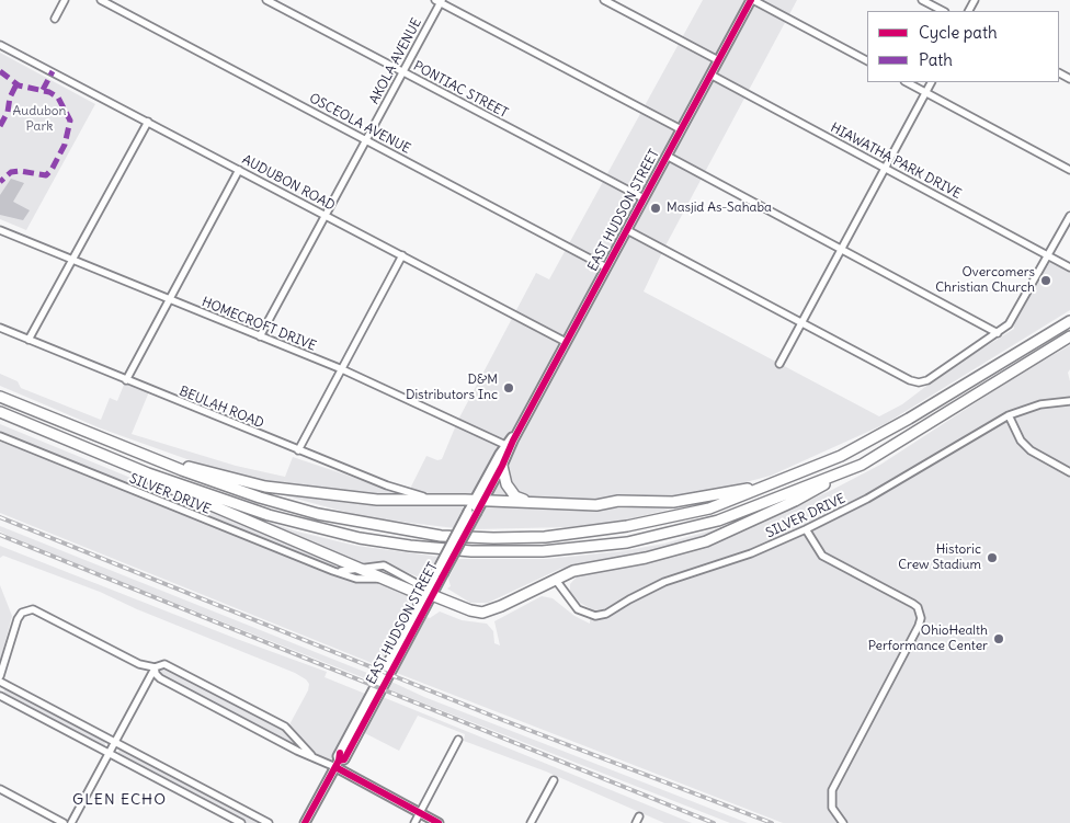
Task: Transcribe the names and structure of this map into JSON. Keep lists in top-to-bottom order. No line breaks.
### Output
{"streets":{"main road":["EAST HUDSON STREET"],"street":["AKOLA AVENUE","PONTIAC STREET","OSCEOLA AVENUE","HIAWATHA PARK DRIVE","AUDUBON ROAD","HOMECROFT DRIVE","BEULAH ROAD","SILVER DRIVE"]},"crossings":[["AKOLA AVENUE","PONTIAC STREET"],["AKOLA AVENUE","OSCEOLA AVENUE"],["AKOLA AVENUE","AUDUBON ROAD"],["AKOLA AVENUE","HOMECROFT DRIVE"],["PONTIAC STREET","EAST HUDSON STREET"],["OSCEOLA AVENUE","EAST HUDSON STREET"],["HIAWATHA PARK DRIVE","EAST HUDSON STREET"],["AUDUBON ROAD","EAST HUDSON STREET"],["EAST HUDSON STREET","HOMECROFT DRIVE"],["EAST HUDSON STREET","SILVER DRIVE"]],"districts":["GLEN ECHO"],"parks":["Audubon Park"],"places":["Masjid As-Sahaba","Overcomers Christian Church","D&M Distributors Inc","Historic Crew Stadium","OhioHealth Performance Center"],"legend":["Cycle path","Path"]}
